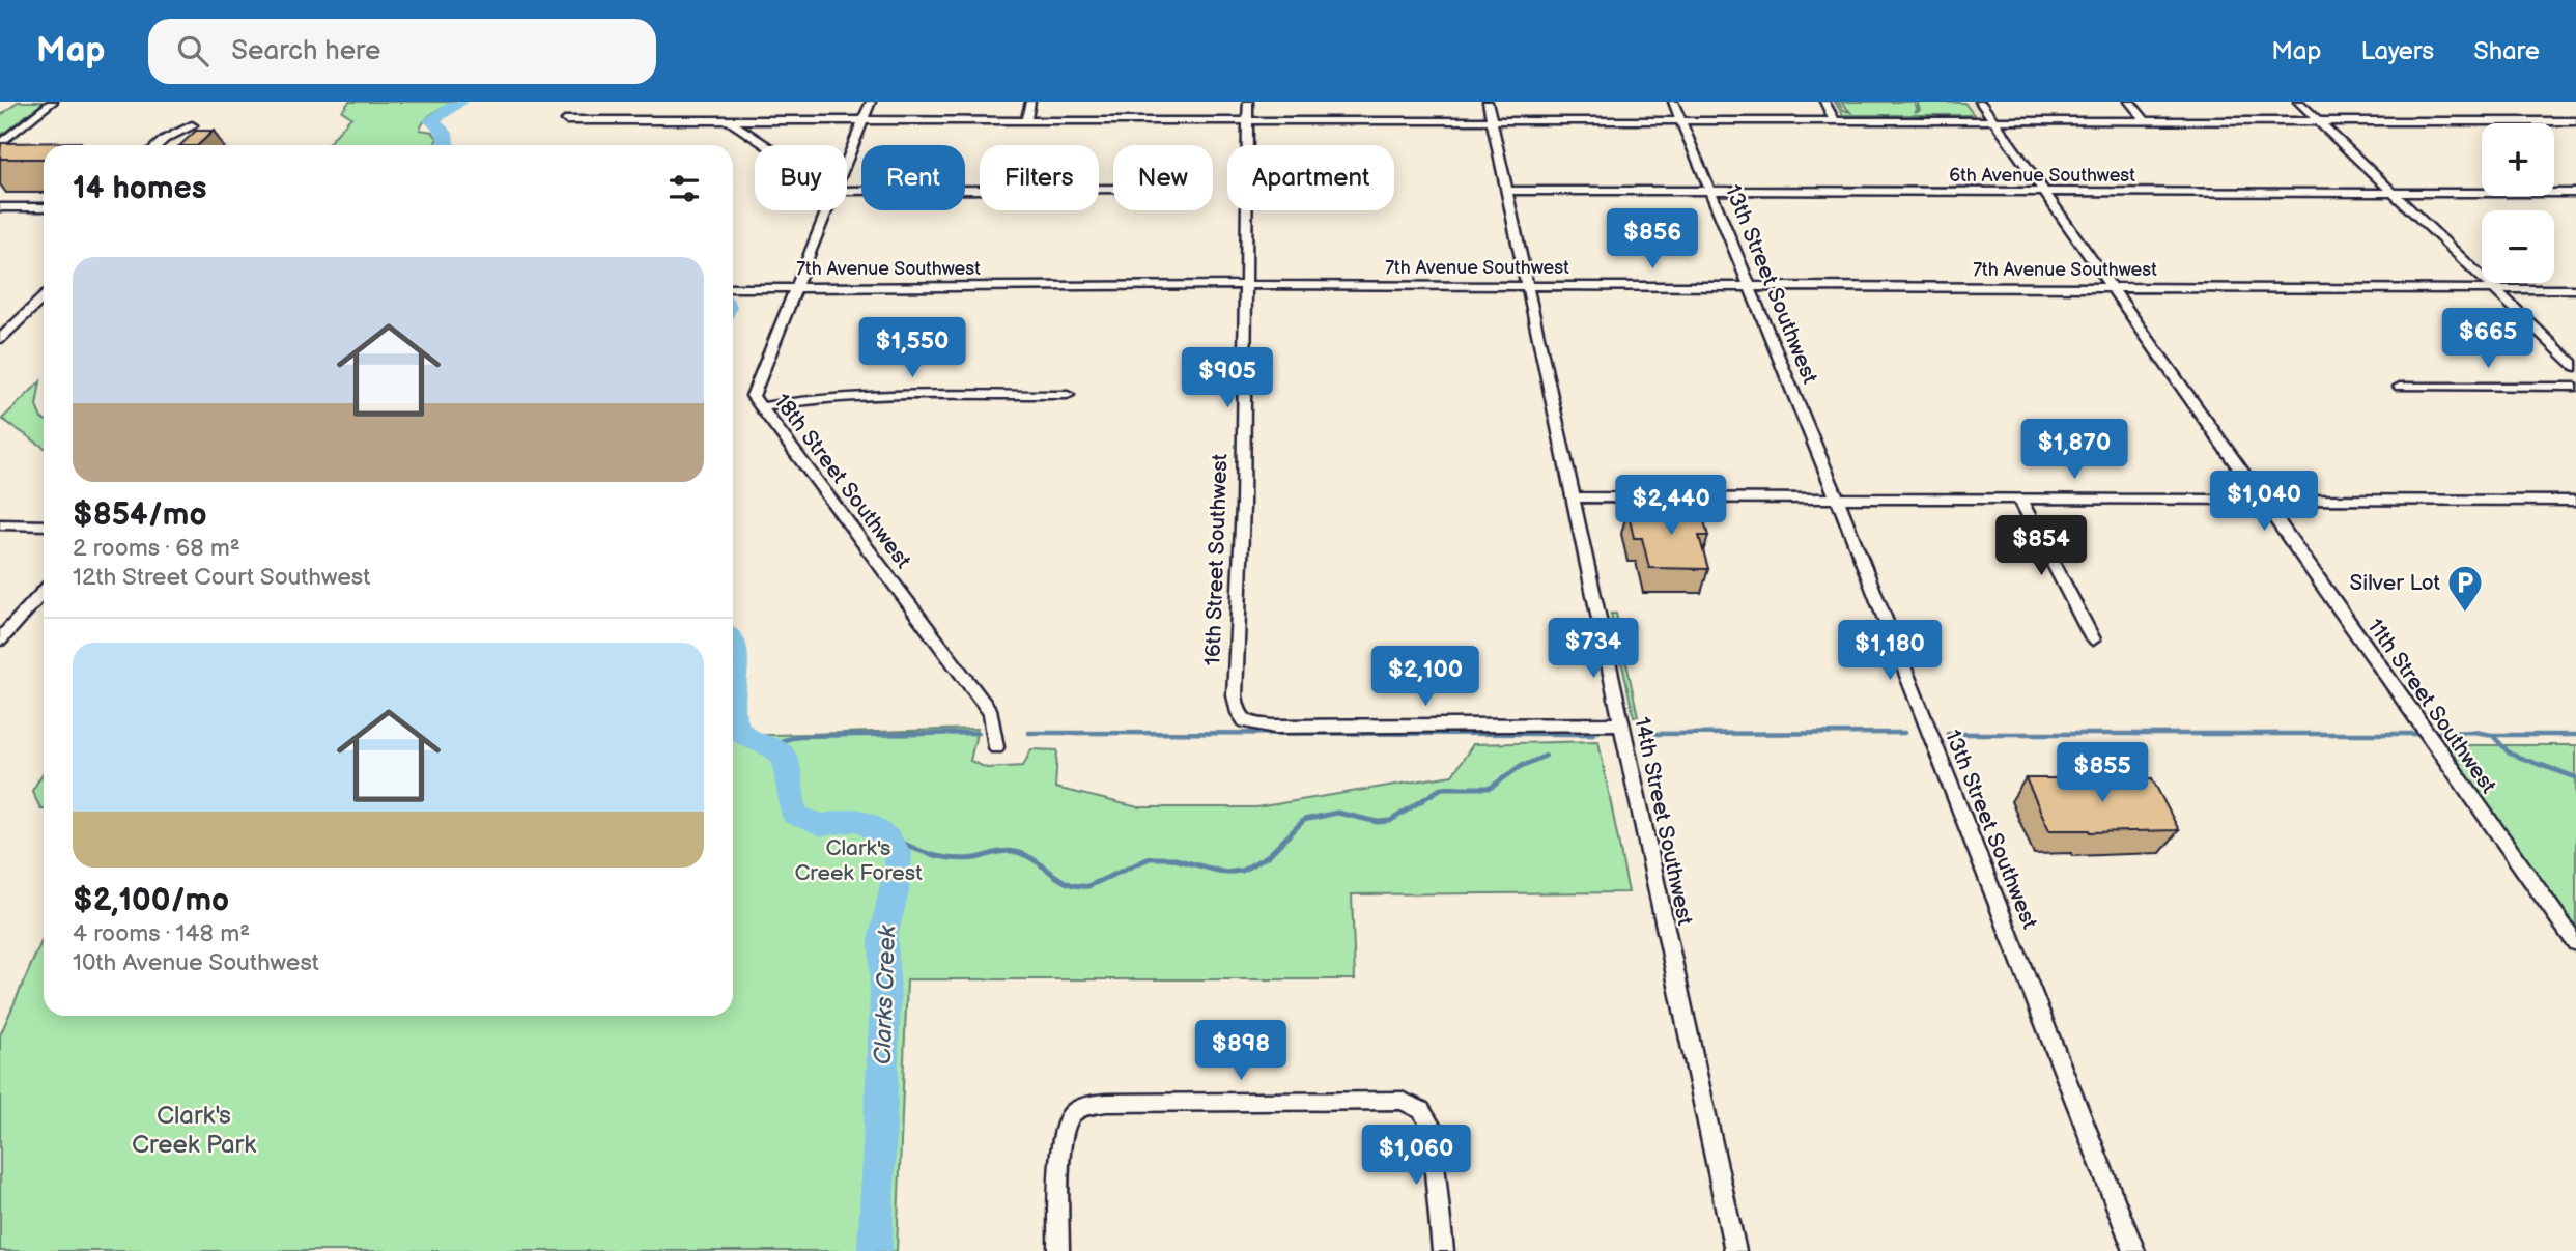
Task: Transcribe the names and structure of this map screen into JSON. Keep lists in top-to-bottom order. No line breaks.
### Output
{"streets":{"street":["6th Avenue Southwest","7th Avenue Southwest","13th Street Southwest","18th Street Southwest","16th Street Southwest","11th Street Southwest","14th Street Southwest"]},"crossings":[["6th Avenue Southwest","13th Street Southwest"],["6th Avenue Southwest","11th Street Southwest"],["6th Avenue Southwest","14th Street Southwest"],["7th Avenue Southwest","13th Street Southwest"],["7th Avenue Southwest","18th Street Southwest"],["7th Avenue Southwest","16th Street Southwest"],["7th Avenue Southwest","11th Street Southwest"],["7th Avenue Southwest","14th Street Southwest"],["16th Street Southwest","14th Street Southwest"]],"water":["Clarks Creek"],"parks":["Clark's Creek Forest","Clark's Creek Park"],"places":{"parking":["Silver Lot"]},"page":{"header":"Map","search":"Search here","nav":["Map","Layers","Share"],"map_buttons":["+","−"],"chip":["Buy","Rent","Filters","New","Apartment"],"heading":"14 homes","price":["$856","$665","$1,550","$905","$1,870","$1,040","$2,440","$854","$734","$1,180","$2,100","$855","$898","$1,060"],"list":[{"name":"$854/mo","note":"2 rooms · 68 m² · 12th Street Court Southwest"},{"name":"$2,100/mo","note":"4 rooms · 148 m² · 10th Avenue Southwest"}]}}
